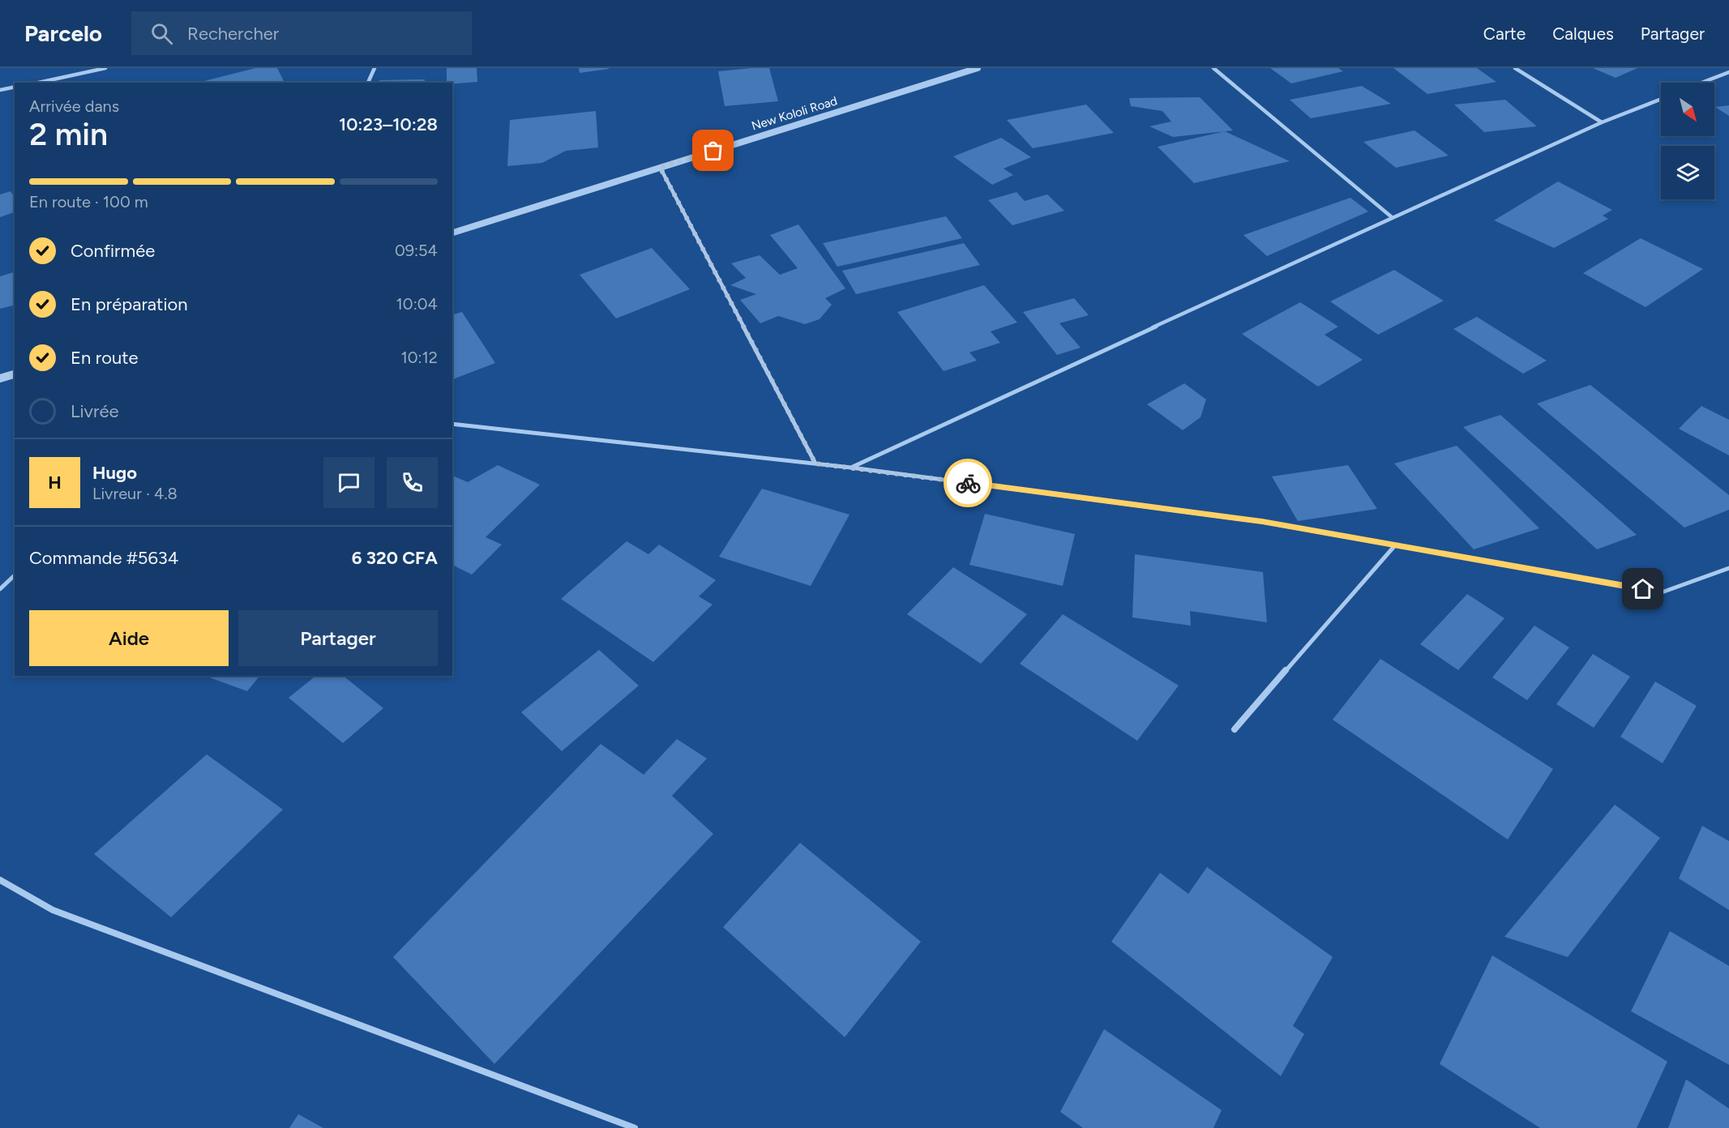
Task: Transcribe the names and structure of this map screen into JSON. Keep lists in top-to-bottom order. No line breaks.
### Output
{"streets":{"street":["New Kololi Road"]},"north":"bottom right","page":{"header":"Parcelo","search":"Rechercher","nav":["Carte","Calques","Partager"],"heading":["2 min","Arrivée dans","10:23–10:28"],"panel":["Hugo","Livreur · 4.8","Commande #5634","6 320 CFA"],"bar":"En route · 100 m","list":[["Confirmée","09:54"],["En préparation","10:04"],["En route","10:12"],"Livrée"],"round":"H","buttons":["Aide","Partager"]}}
